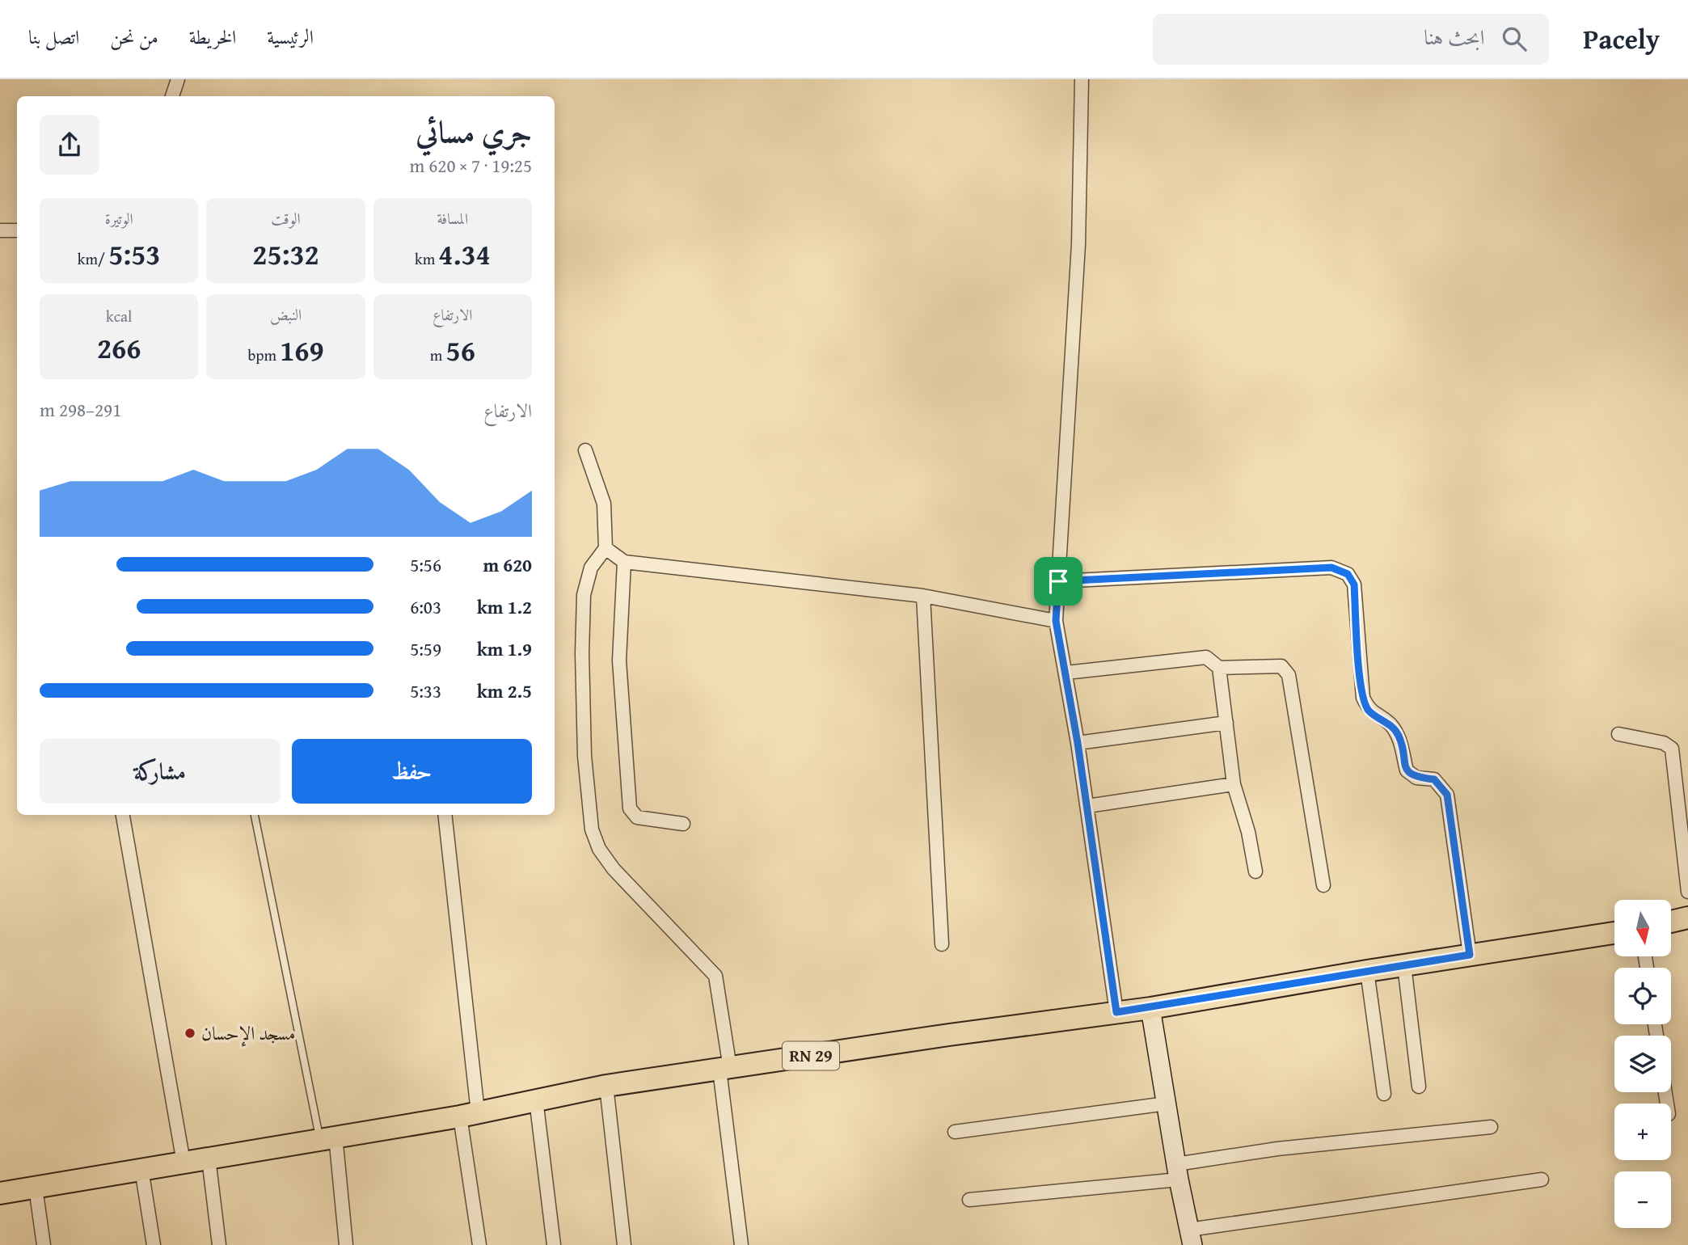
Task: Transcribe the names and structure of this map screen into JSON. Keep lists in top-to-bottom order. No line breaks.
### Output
{"streets":{"main road":["RN 29"]},"places":["مسجد الإحسان"],"north":"bottom","page":{"header":"Pacely","search":"ابحث هنا","nav":["الرئيسية","الخريطة","من نحن","اتصل بنا"],"heading":["جري مسائي","19:25 · 7 × 620 m"],"stats":[["المسافة","4.34 km"],["الوقت","25:32"],["الوتيرة","5:53 /km"],["الارتفاع","56 m"],["النبض","169 bpm"],["kcal","266"]],"chart":["الارتفاع","291–298 m"],"list":[{"name":"620 m","note":"5:56"},{"name":"1.2 km","note":"6:03"},{"name":"1.9 km","note":"5:59"},{"name":"2.5 km","note":"5:33"}],"buttons":["حفظ","مشاركة"],"map_buttons":["+","−"]}}
